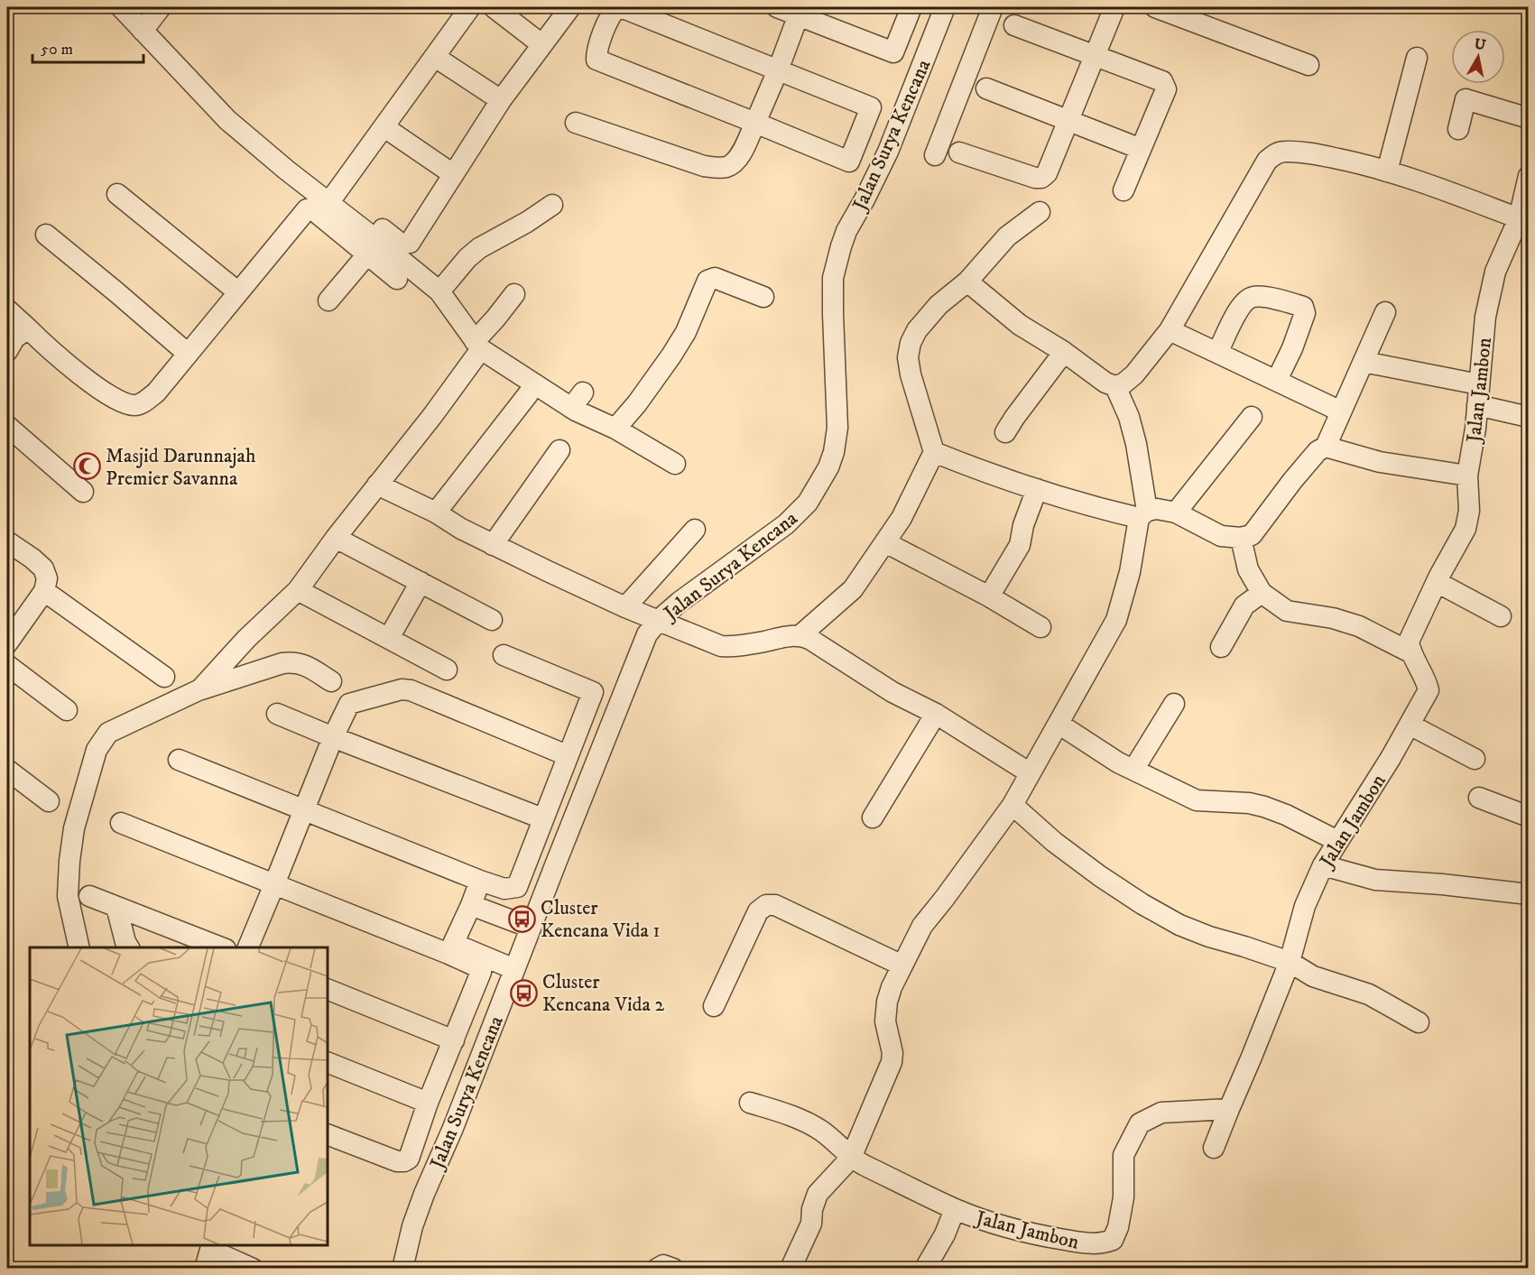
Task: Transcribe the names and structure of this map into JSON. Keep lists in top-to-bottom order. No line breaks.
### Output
{"streets":{"street":["Jalan Surya Kencana","Jalan Jambon"]},"places":{"mosque":["Masjid Darunnajah Premier Savanna"],"bus stop":["Cluster Kencana Vida 1","Cluster Kencana Vida 2"]},"scale_bar":"50 m","north":"top"}
